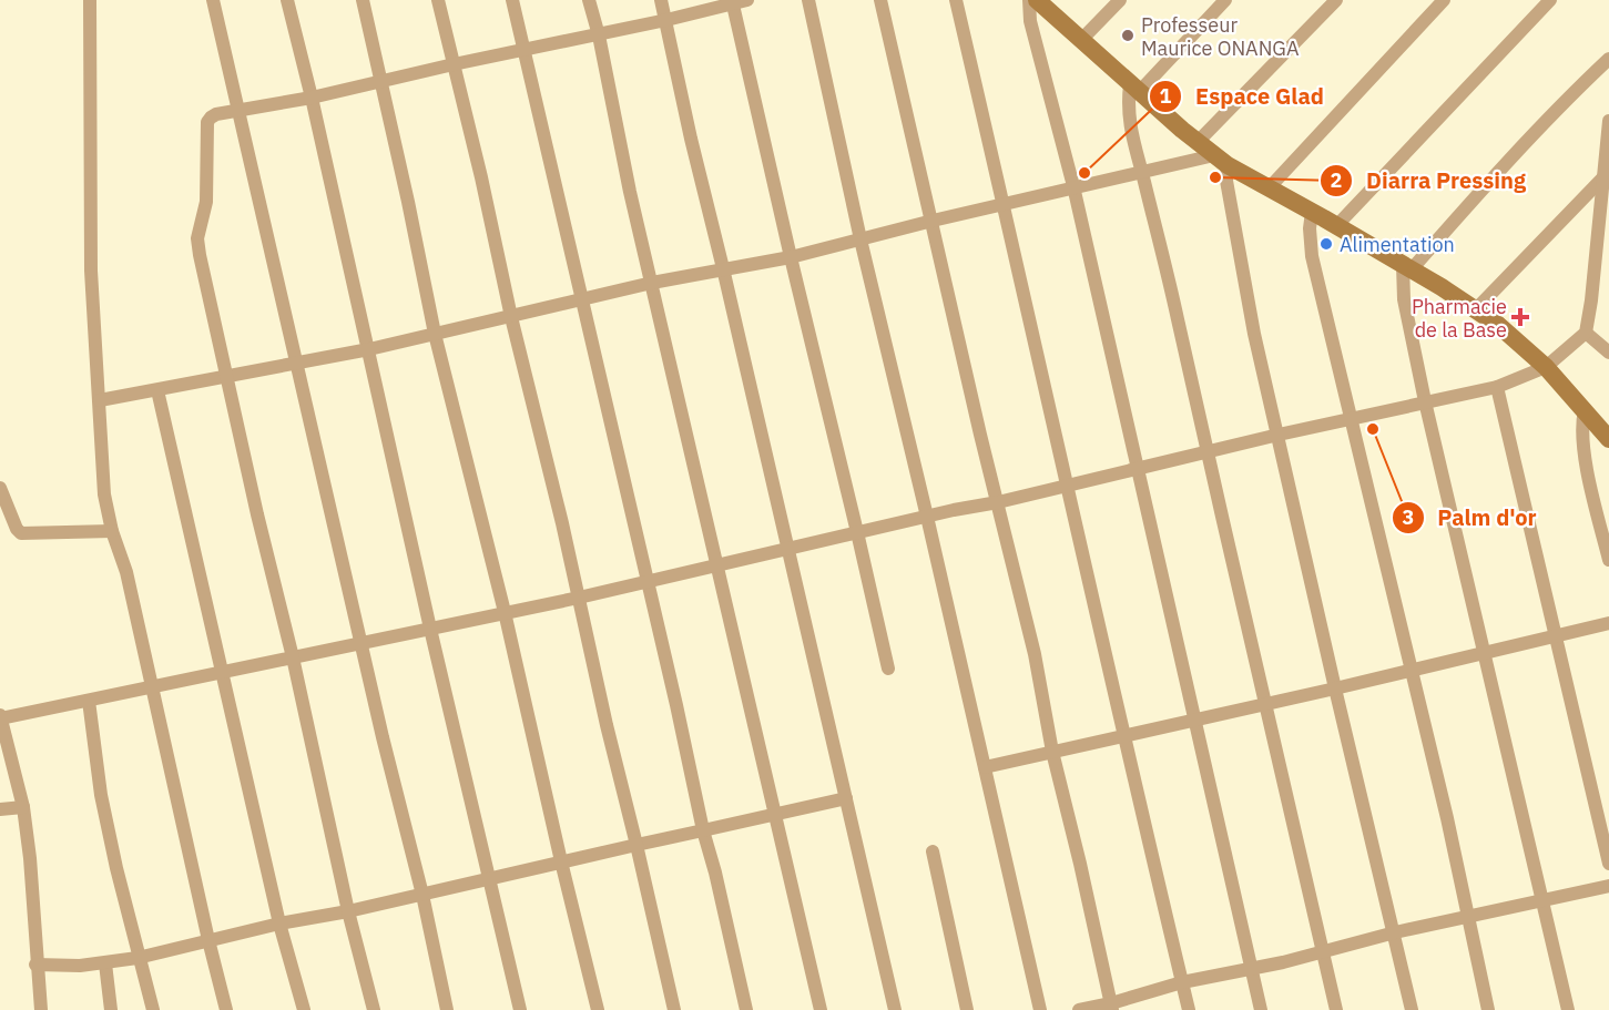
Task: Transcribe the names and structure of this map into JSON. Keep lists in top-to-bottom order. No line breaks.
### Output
{"places":{"other":["Professeur Maurice ONANGA","Espace Glad","Diarra Pressing","Alimentation","Palm d'or"],"health":["Pharmacie de la Base"]}}
